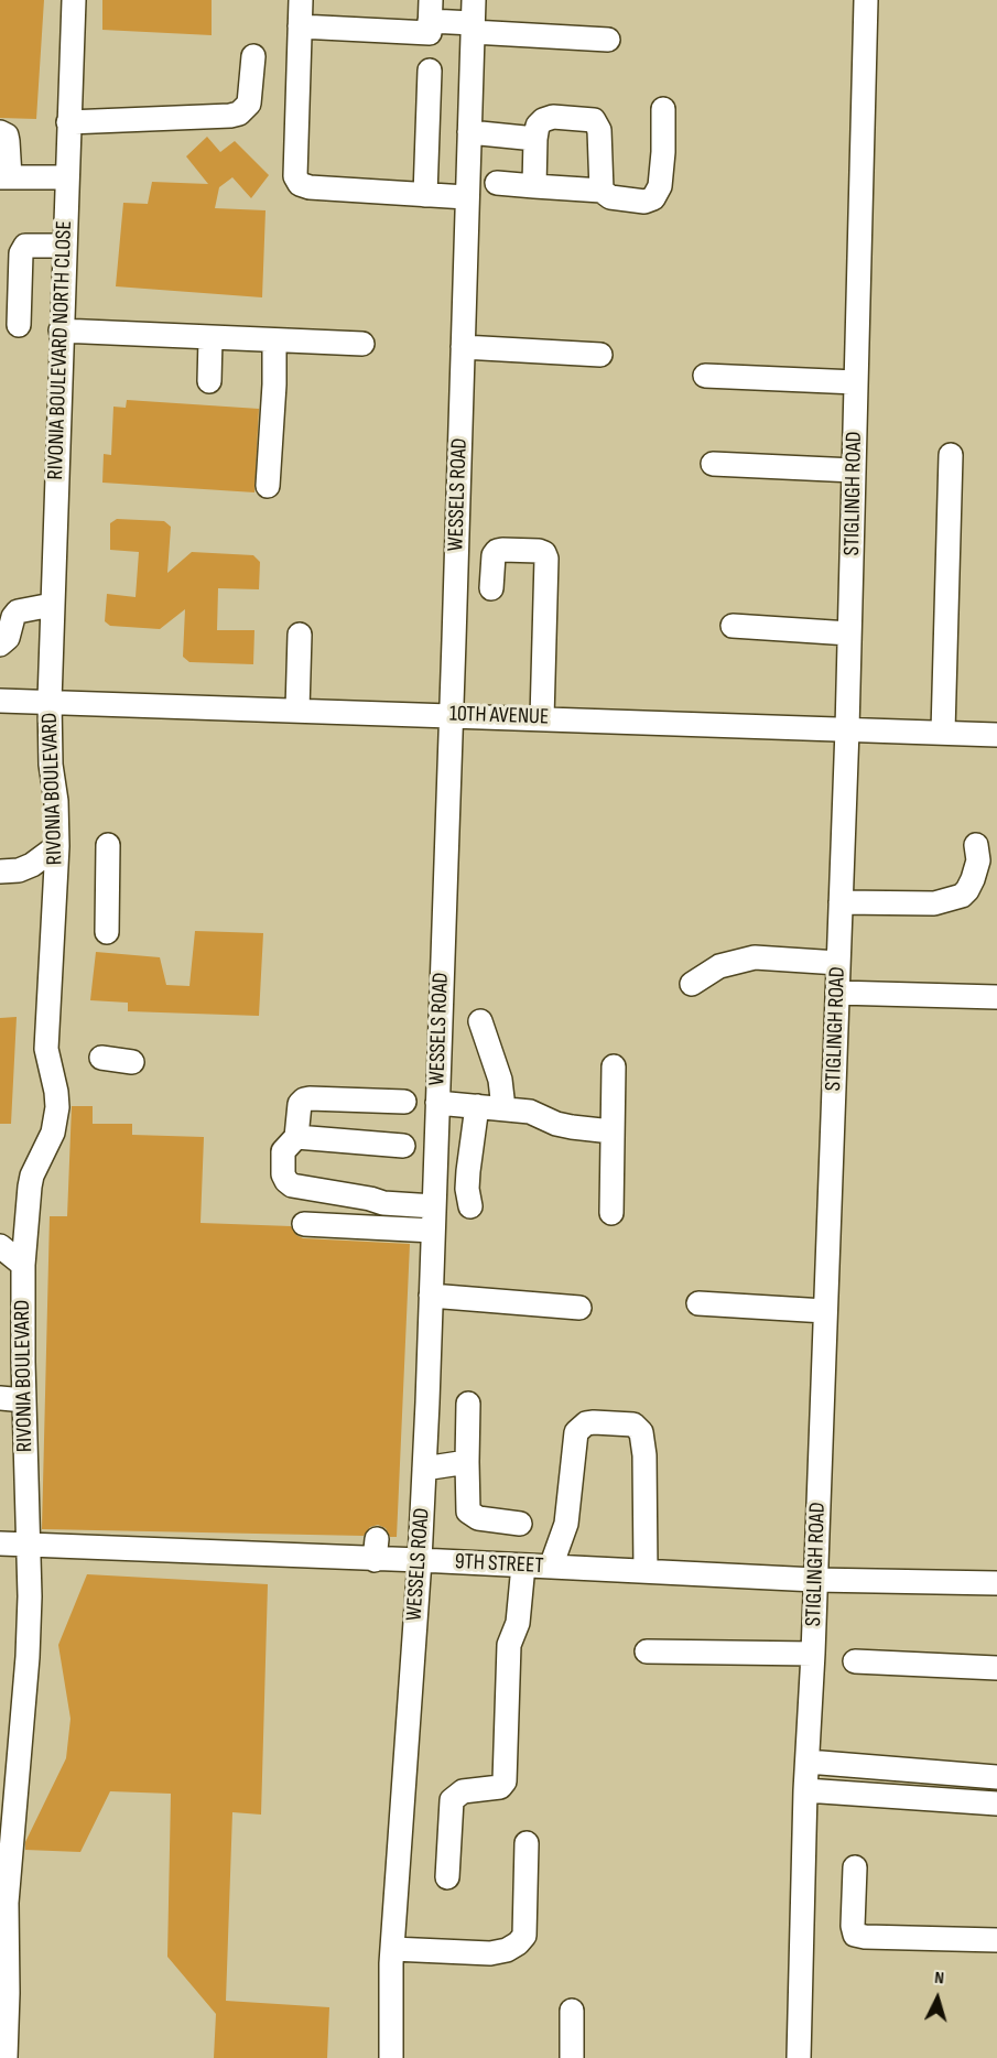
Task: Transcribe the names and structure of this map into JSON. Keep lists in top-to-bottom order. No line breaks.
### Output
{"streets":{"street":["RIVONIA BOULEVARD NORTH CLOSE","STIGLINGH ROAD","WESSELS ROAD","10TH AVENUE","RIVONIA BOULEVARD","9TH STREET"]},"crossings":[["RIVONIA BOULEVARD NORTH CLOSE","10TH AVENUE"],["RIVONIA BOULEVARD NORTH CLOSE","RIVONIA BOULEVARD"],["STIGLINGH ROAD","10TH AVENUE"],["STIGLINGH ROAD","9TH STREET"],["WESSELS ROAD","10TH AVENUE"],["WESSELS ROAD","9TH STREET"],["10TH AVENUE","RIVONIA BOULEVARD"],["RIVONIA BOULEVARD","9TH STREET"]],"north":"top"}
